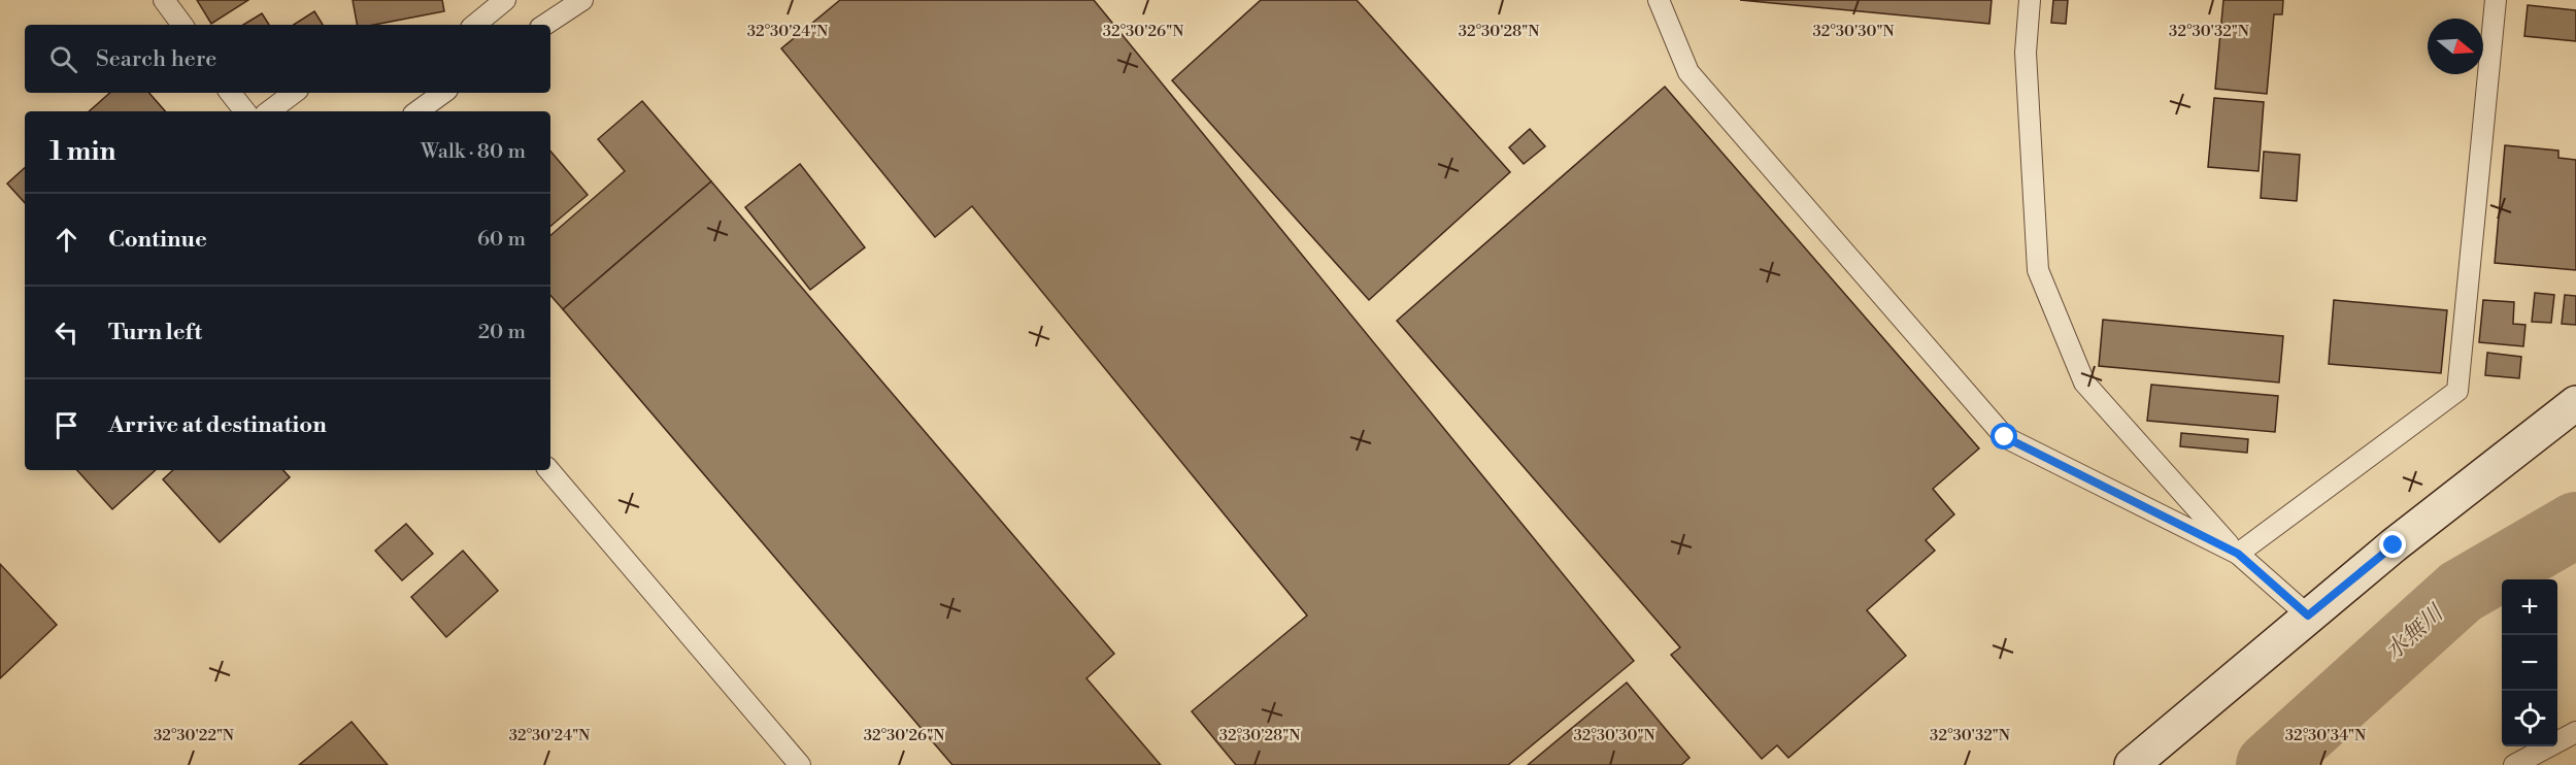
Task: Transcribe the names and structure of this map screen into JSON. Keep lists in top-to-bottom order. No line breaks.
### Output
{"water":["水無川"],"north":"right","page":{"search":"Search here","heading":["1 min","Walk · 80 m"],"list":[["Continue","60 m"],["Turn left","20 m"],"Arrive at destination"],"map_buttons":["+","−"]},"coordinates":["32°30'24\"N","32°30'26\"N","32°30'28\"N","32°30'30\"N","32°30'32\"N","32°30'22\"N","32°30'34\"N"]}
